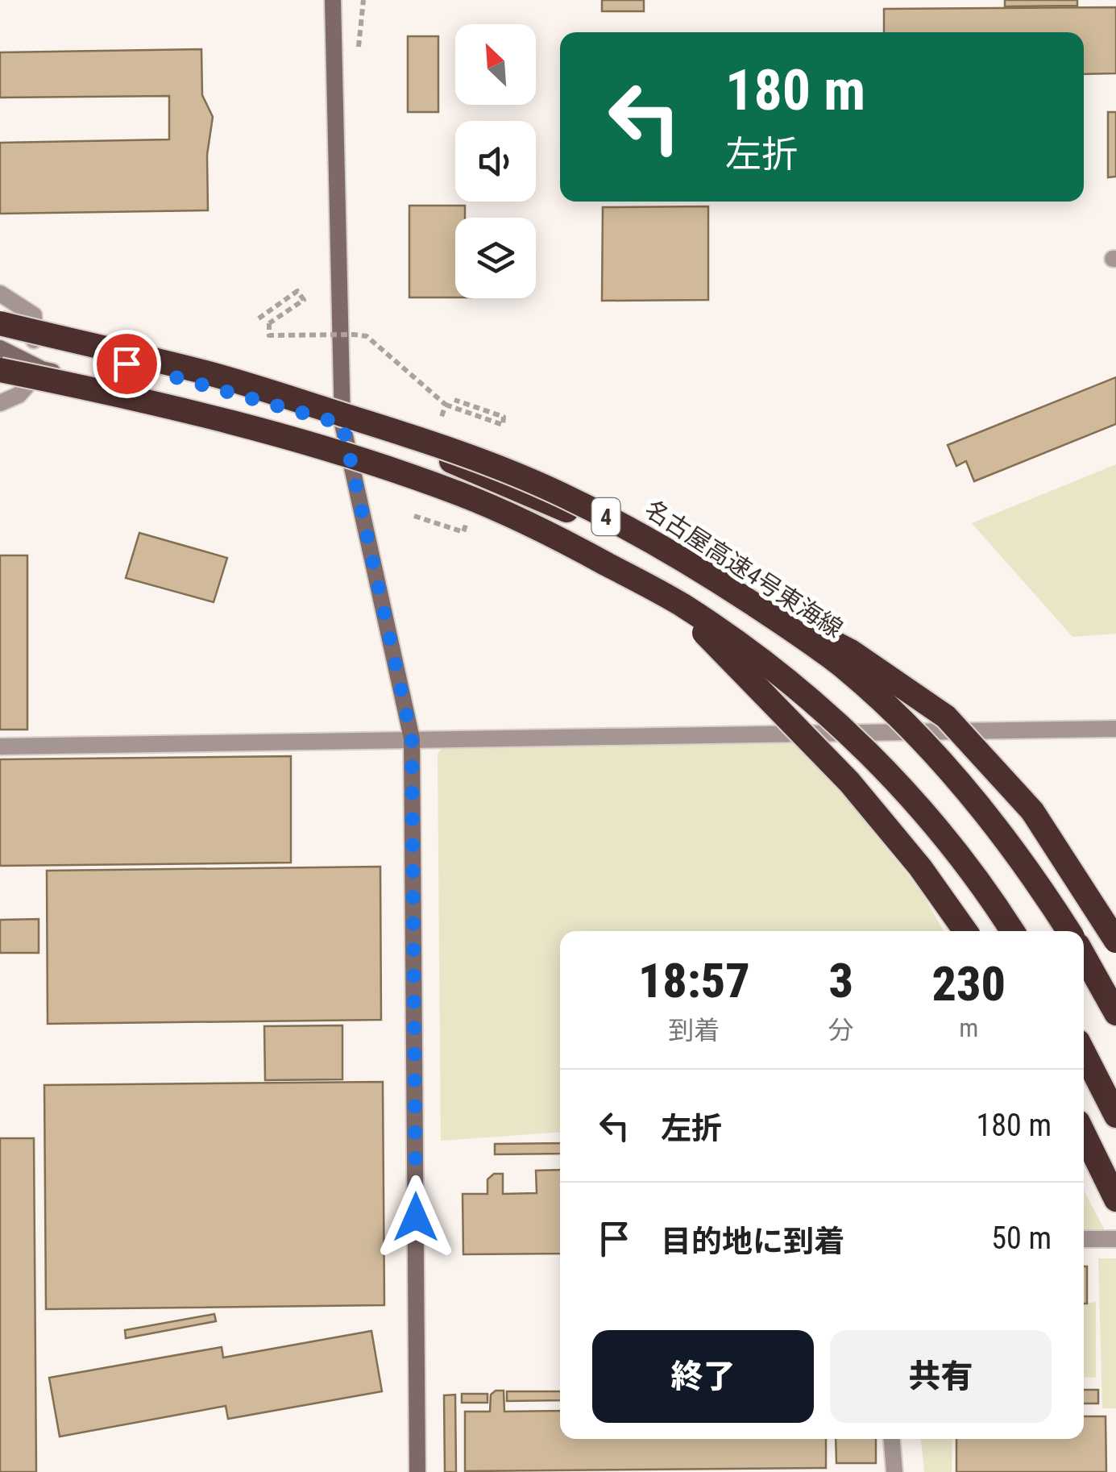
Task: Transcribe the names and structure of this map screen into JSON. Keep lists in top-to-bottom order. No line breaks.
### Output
{"streets":{"highway":["4","名古屋高速4号東海線"]},"north":"top left","page":{"turn":["180 m","左折"],"eta":["18:57","到着","3","分","230","m"],"list":[{"name":"左折","value":"180 m"},{"name":"目的地に到着","value":"50 m"}],"buttons":["終了","共有"]}}
